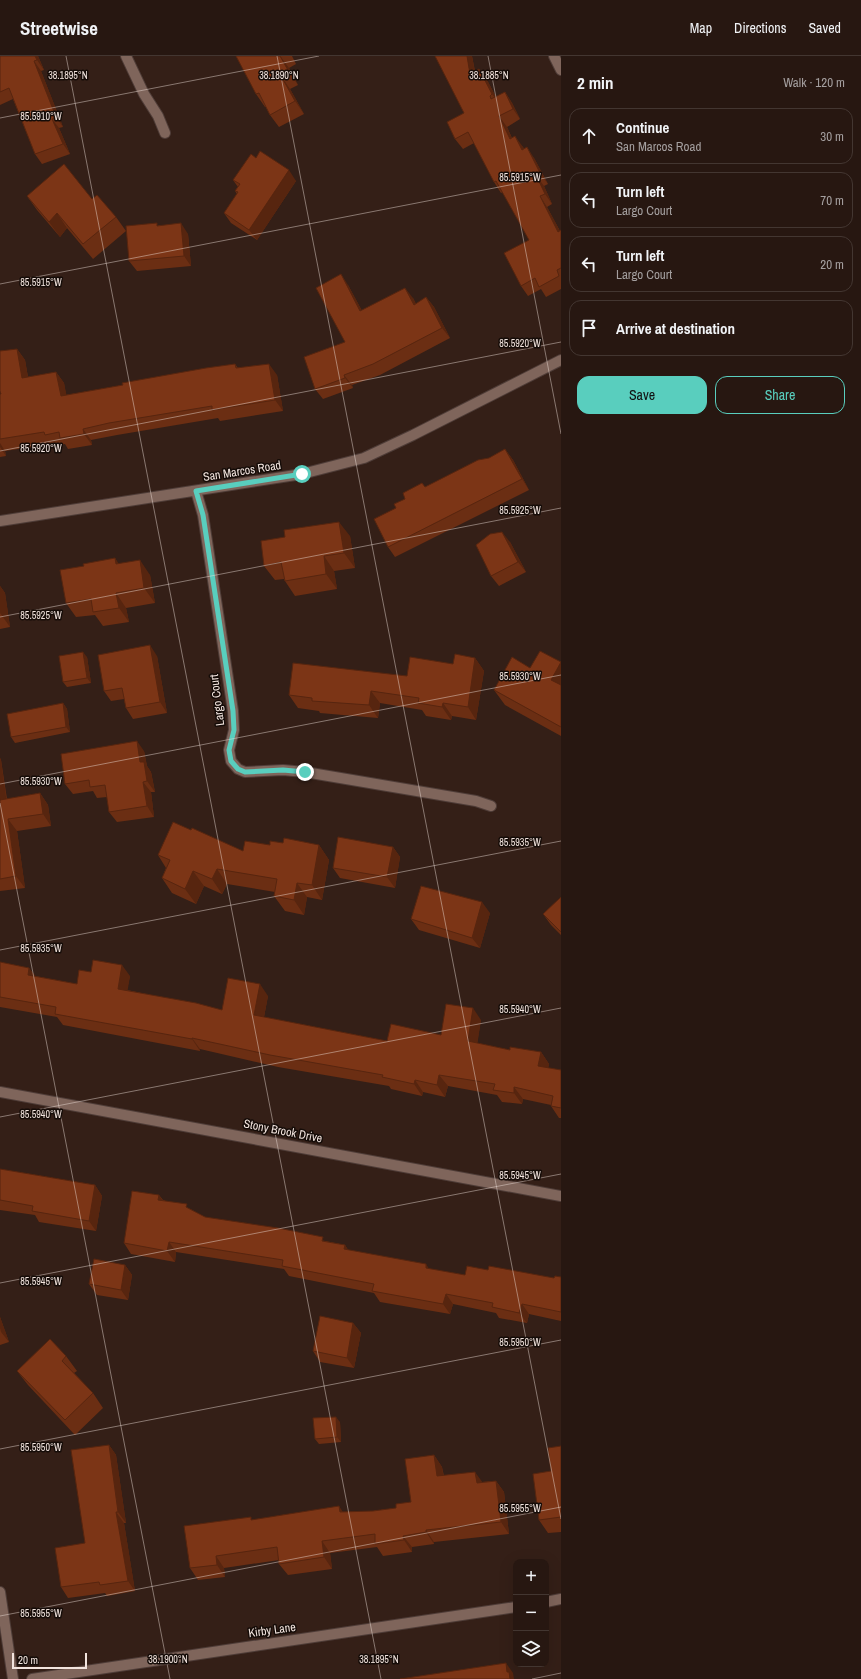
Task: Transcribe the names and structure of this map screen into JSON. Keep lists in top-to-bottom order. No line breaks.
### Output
{"streets":{"street":["San Marcos Road","Largo Court","Stony Brook Drive","Kirby Lane"]},"crossings":[["San Marcos Road","Largo Court"]],"scale_bar":"20 m","page":{"header":"Streetwise","nav":["Map","Directions","Saved"],"heading":["2 min","Walk · 120 m"],"list":[["Continue","San Marcos Road","30 m"],["Turn left","Largo Court","70 m"],["Turn left","Largo Court","20 m"],"Arrive at destination"],"buttons":["Save","Share"],"map_buttons":["+","−"],"scale":"20 m"},"coordinates":["38.1895°N","38.1890°N","38.1885°N","85.5910°W","85.5915°W","85.5920°W","85.5925°W","85.5930°W","85.5935°W","85.5940°W","85.5945°W","85.5950°W","85.5955°W","38.1900°N"]}
